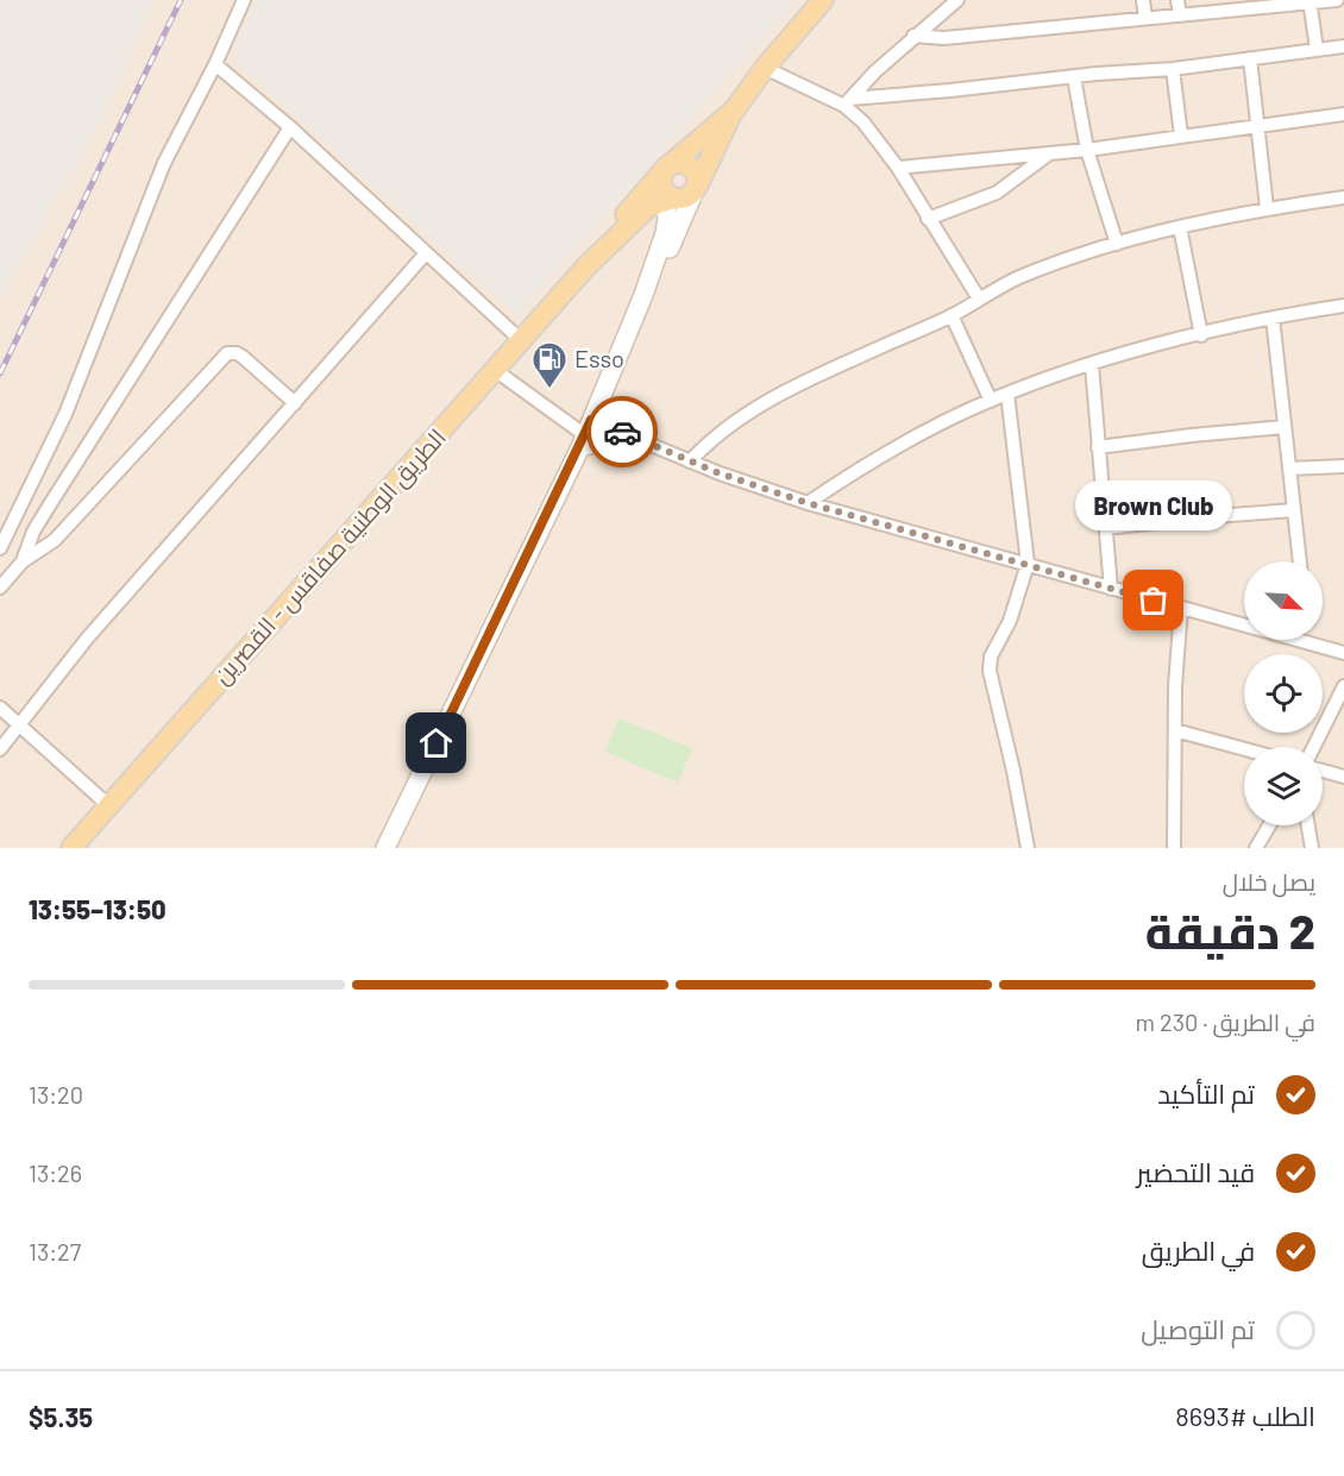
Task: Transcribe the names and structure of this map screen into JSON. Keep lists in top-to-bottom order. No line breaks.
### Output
{"streets":{"main road":["الطريق الوطنية صفاقس - القصرين"]},"places":{"fuel station":["Esso"],"other":["Brown Club"]},"north":"bottom right","page":{"bubble":"Brown Club","heading":["2 دقيقة","يصل خلال","13:50–13:55"],"panel":["الطلب #8693","$5.35"],"bar":"في الطريق · 230 m","list":[["تم التأكيد","13:20"],["قيد التحضير","13:26"],["في الطريق","13:27"],"تم التوصيل"]}}
